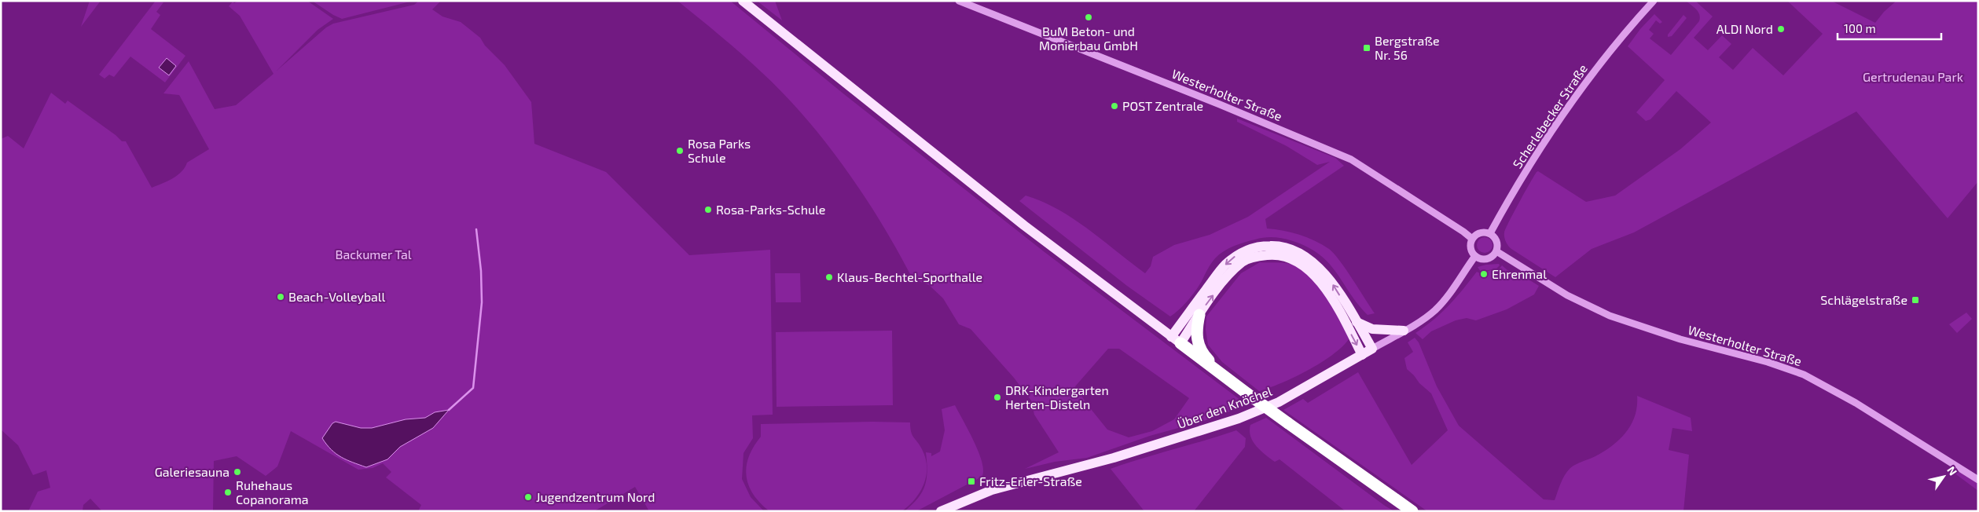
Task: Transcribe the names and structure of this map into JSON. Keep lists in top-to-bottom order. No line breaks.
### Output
{"streets":{"main road":["Über den Knöchel"],"street":["Westerholter Straße","Scherlebecker Straße"]},"crossings":[["Westerholter Straße","Scherlebecker Straße"],["Westerholter Straße","Über den Knöchel"],["Scherlebecker Straße","Über den Knöchel"]],"parks":["Gertrudenau Park","Backumer Tal"],"places":{"other":["BuM Beton- und Monierbau GmbH","ALDI Nord","POST Zentrale","Rosa Parks Schule","Rosa-Parks-Schule","Ehrenmal","Klaus-Bechtel-Sporthalle","Beach-Volleyball","DRK-Kindergarten Herten-Disteln","Galeriesauna","Ruhehaus Copanorama","Jugendzentrum Nord"],"transit":["Bergstraße Nr. 56","Schlägelstraße","Fritz-Erler-Straße"]},"scale_bar":"100 m","north":"top right"}
